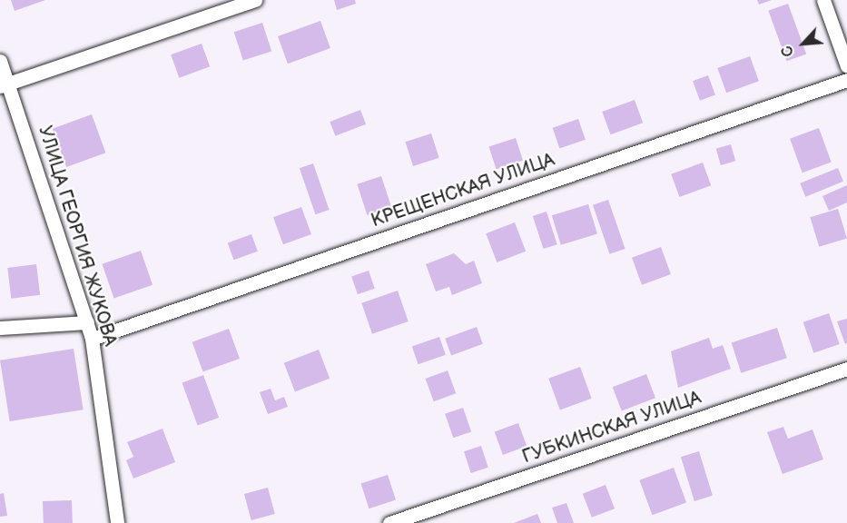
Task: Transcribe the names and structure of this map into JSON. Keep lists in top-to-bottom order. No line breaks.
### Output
{"streets":{"street":["КРЕЩЕНСКАЯ УЛИЦА","УЛИЦА ГЕОРГИЯ ЖУКОВА","ГУБКИНСКАЯ УЛИЦА"]},"crossings":[["КРЕЩЕНСКАЯ УЛИЦА","УЛИЦА ГЕОРГИЯ ЖУКОВА"]],"north":"bottom left"}
